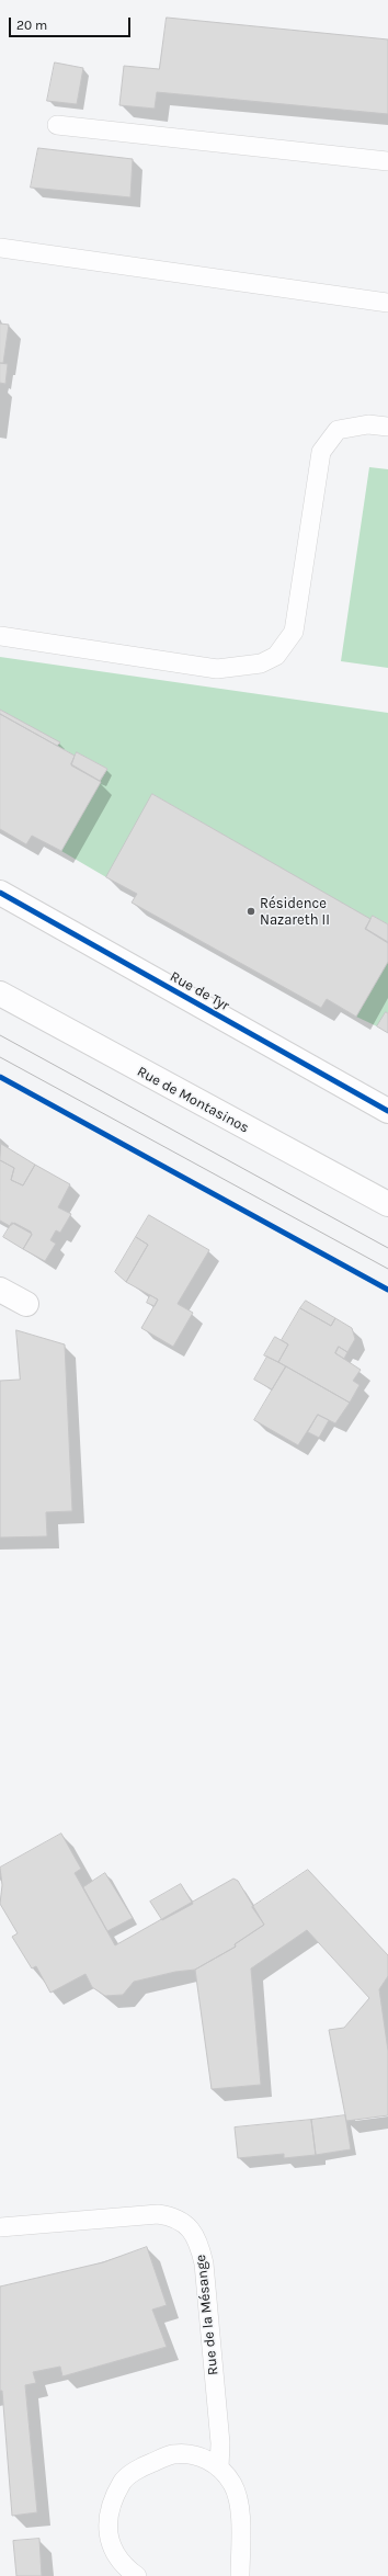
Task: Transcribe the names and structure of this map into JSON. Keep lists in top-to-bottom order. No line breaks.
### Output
{"streets":{"street":["Rue de Tyr","Rue de Montasinos"],"lane":["Rue de la Mésange"]},"places":["Résidence Nazareth II"],"scale_bar":"20 m"}
